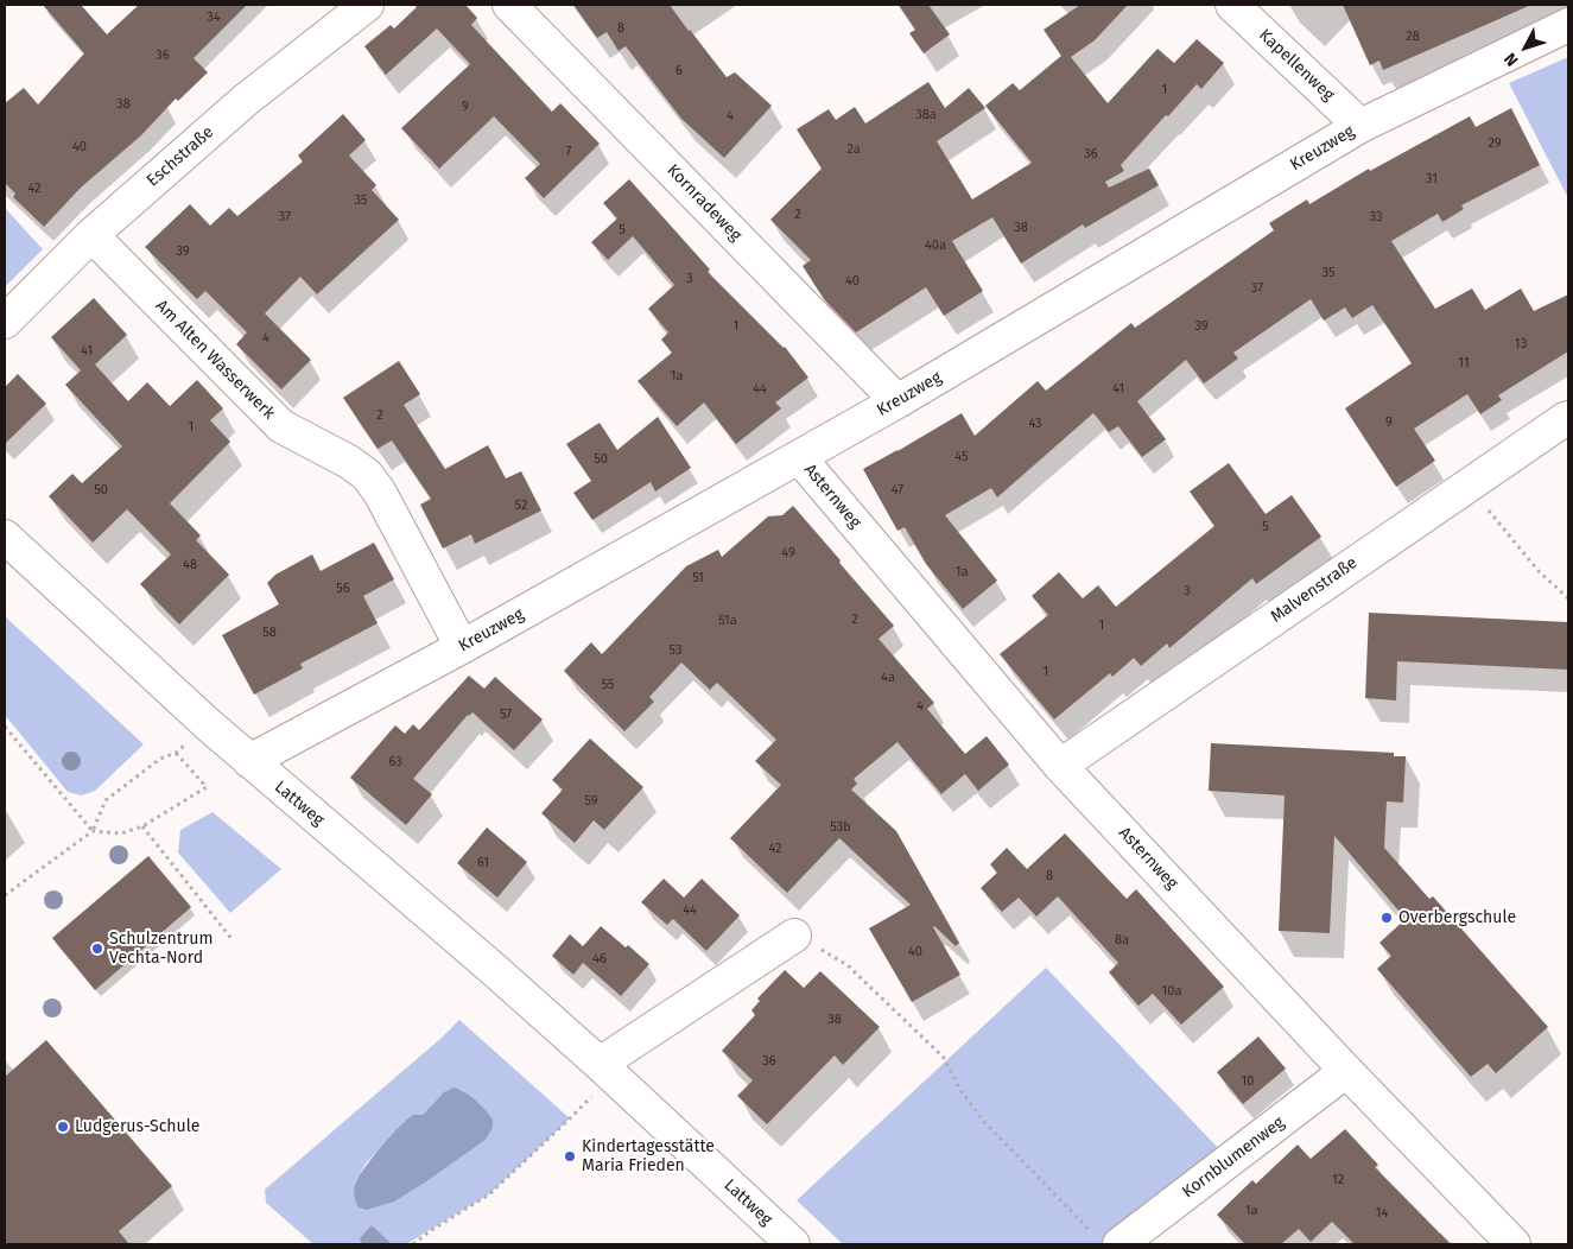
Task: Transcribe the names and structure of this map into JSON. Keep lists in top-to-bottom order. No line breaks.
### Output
{"streets":{"street":["Kapellenweg","Kreuzweg","Eschstraße","Kornradeweg","Am Alten Wasserwerk","Asternweg","Malvenstraße","Lattweg","Kornblumenweg"]},"crossings":[["Kapellenweg","Kreuzweg"],["Kreuzweg","Kornradeweg"],["Kreuzweg","Am Alten Wasserwerk"],["Kreuzweg","Asternweg"],["Kreuzweg","Lattweg"],["Eschstraße","Am Alten Wasserwerk"],["Asternweg","Malvenstraße"],["Asternweg","Kornblumenweg"]],"places":["Overbergschule","Schulzentrum Vechta-Nord","Ludgerus-Schule","Kindertagesstätte Maria Frieden"],"house_numbers":["34","8","28","36","6","1","38","9","38a","4","29","40","2a","7","36","31","42","35","2","37","33","38","5","40a","39","35","3","40","37","1","39","4","13","41","11","1a","44","41","2","9","43","1","45","50","50","47","52","5","49","48","1a","51","56","3","2","51a","1","58","53","1","4a","55","4","57","63","59","53b","42","61","8","44","8a","40","46","10a","38","36","10","12","1a","14"],"north":"bottom left"}
